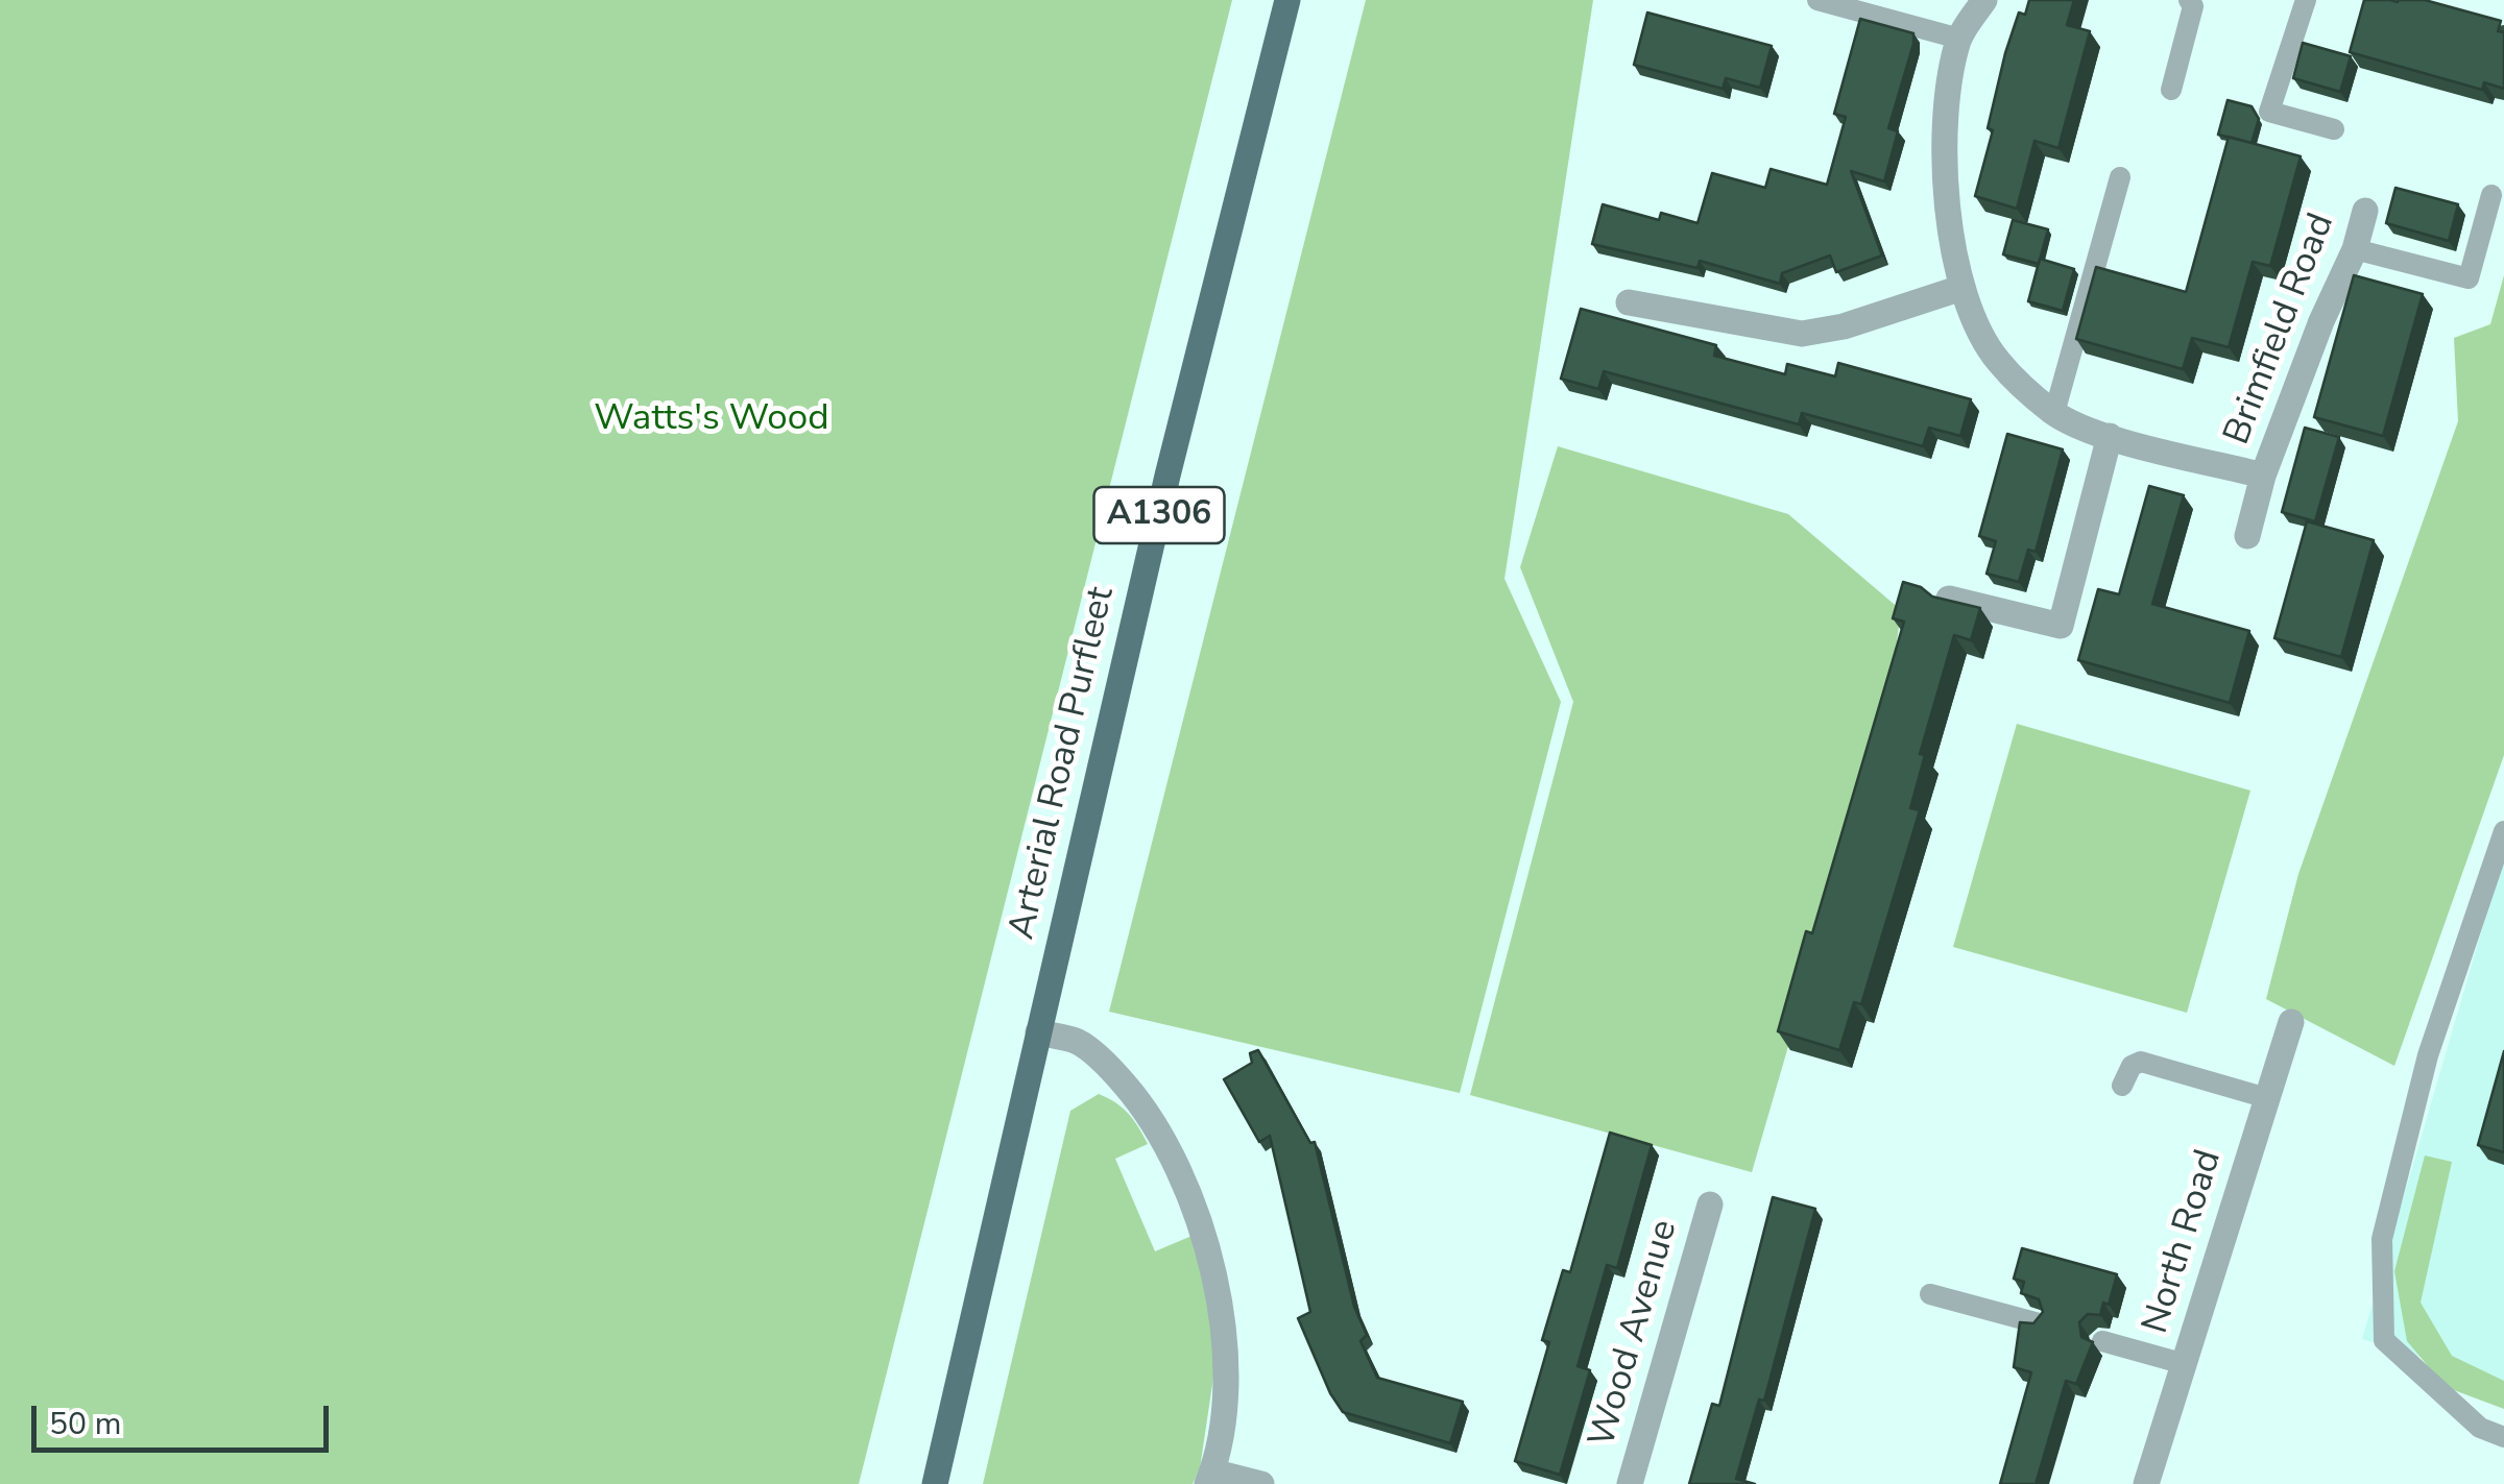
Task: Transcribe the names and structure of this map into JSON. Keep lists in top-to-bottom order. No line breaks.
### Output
{"streets":{"main road":["A1306","Arterial Road Purfleet"],"street":["Brimfield Road","North Road","Wood Avenue"]},"parks":["Watts's Wood"],"scale_bar":"50 m"}
